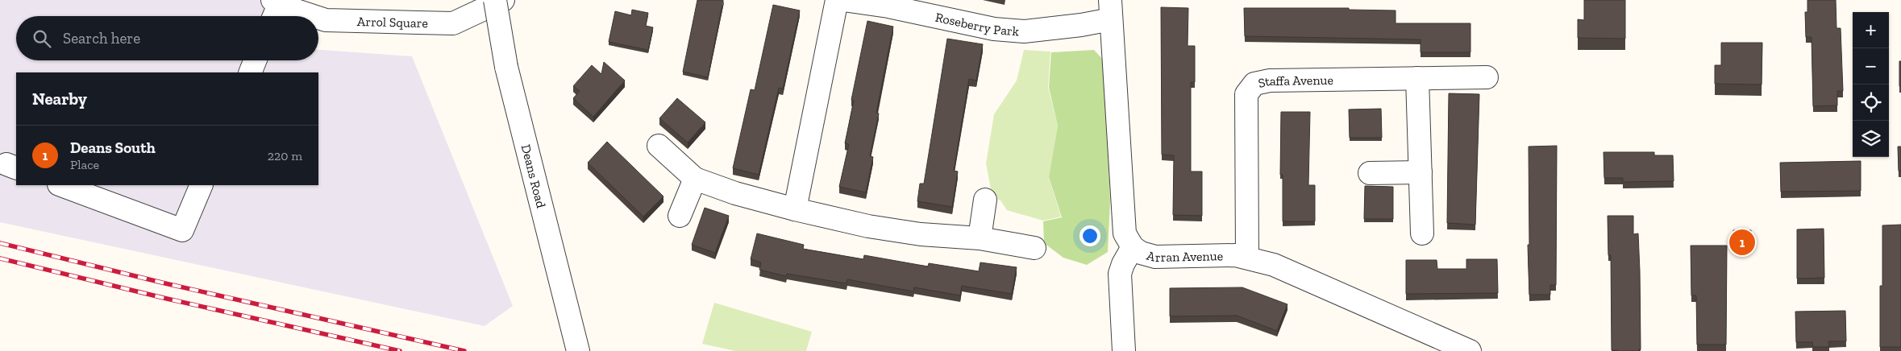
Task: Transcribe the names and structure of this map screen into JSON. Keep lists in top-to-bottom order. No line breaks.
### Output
{"streets":{"street":["Arrol Square","Roseberry Park","Staffa Avenue","Deans Road","Arran Avenue"]},"crossings":[["Roseberry Park","Arran Avenue"],["Staffa Avenue","Arran Avenue"]],"page":{"map_buttons":["+","−"],"search":"Search here","heading":"Nearby","list":[{"mark":"1","name":"Deans South","note":"Place","value":"220 m"}],"pins":"1"}}
